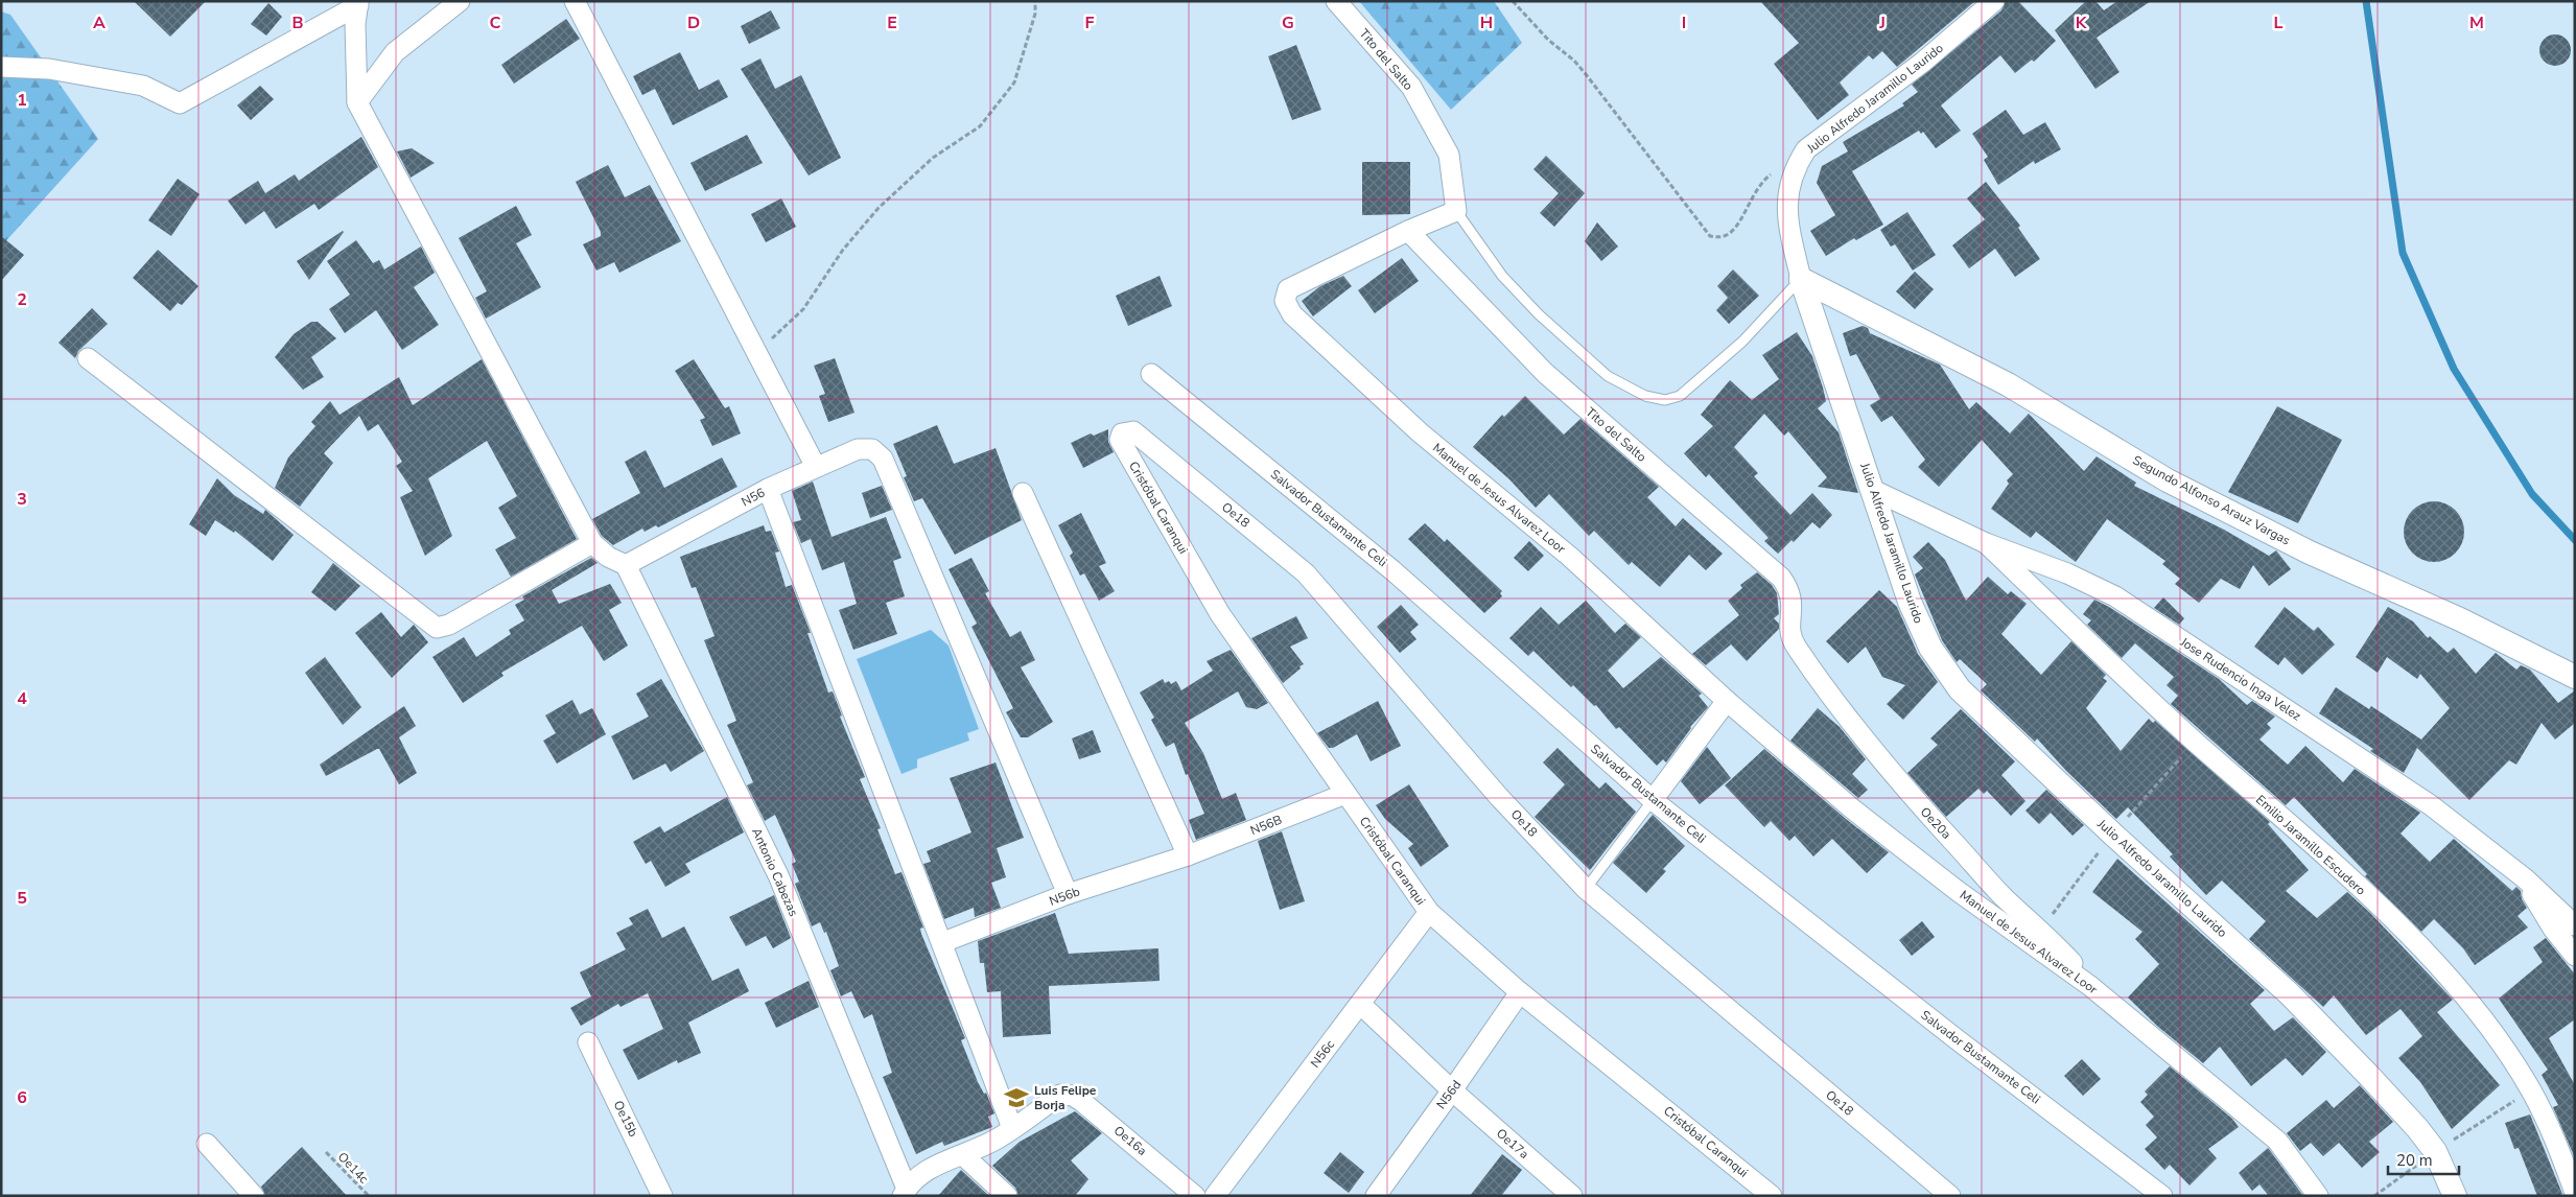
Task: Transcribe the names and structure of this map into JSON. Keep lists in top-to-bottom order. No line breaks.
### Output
{"streets":{"street":["Tito del Salto","Julio Alfredo Jaramillo Laurido","N56","Manuel de Jesus Alvarez Loor","Segundo Alfonso Arauz Vargas","Cristóbal Caranqui","Oe18","Salvador Bustamante Celi","Jose Rudencio Inga Velez","Oe20a","N56B","Emilio Jaramillo Escudero","Antonio Cabezas","N56b","N56c","N56d","Oe15b","Oe16a","Oe17a"],"path":["Oe14c"]},"crossings":[["Tito del Salto","Manuel de Jesus Alvarez Loor"],["Tito del Salto","Oe20a"],["Julio Alfredo Jaramillo Laurido","Segundo Alfonso Arauz Vargas"],["Julio Alfredo Jaramillo Laurido","Jose Rudencio Inga Velez"],["N56","Antonio Cabezas"],["N56","N56b"],["Manuel de Jesus Alvarez Loor","Oe20a"],["Cristóbal Caranqui","Oe18"],["Cristóbal Caranqui","N56B"],["Cristóbal Caranqui","N56c"],["Cristóbal Caranqui","N56d"],["Jose Rudencio Inga Velez","Emilio Jaramillo Escudero"],["N56B","N56b"],["Antonio Cabezas","Oe16a"],["N56c","Oe17a"],["N56d","Oe17a"]],"places":{"school or university":["Luis Felipe Borja"]},"scale_bar":"20 m","grid":{"columns":["A","B","C","D","E","F","G","H","I","J","K","L","M"],"rows":["1","2","3","4","5","6"]}}
